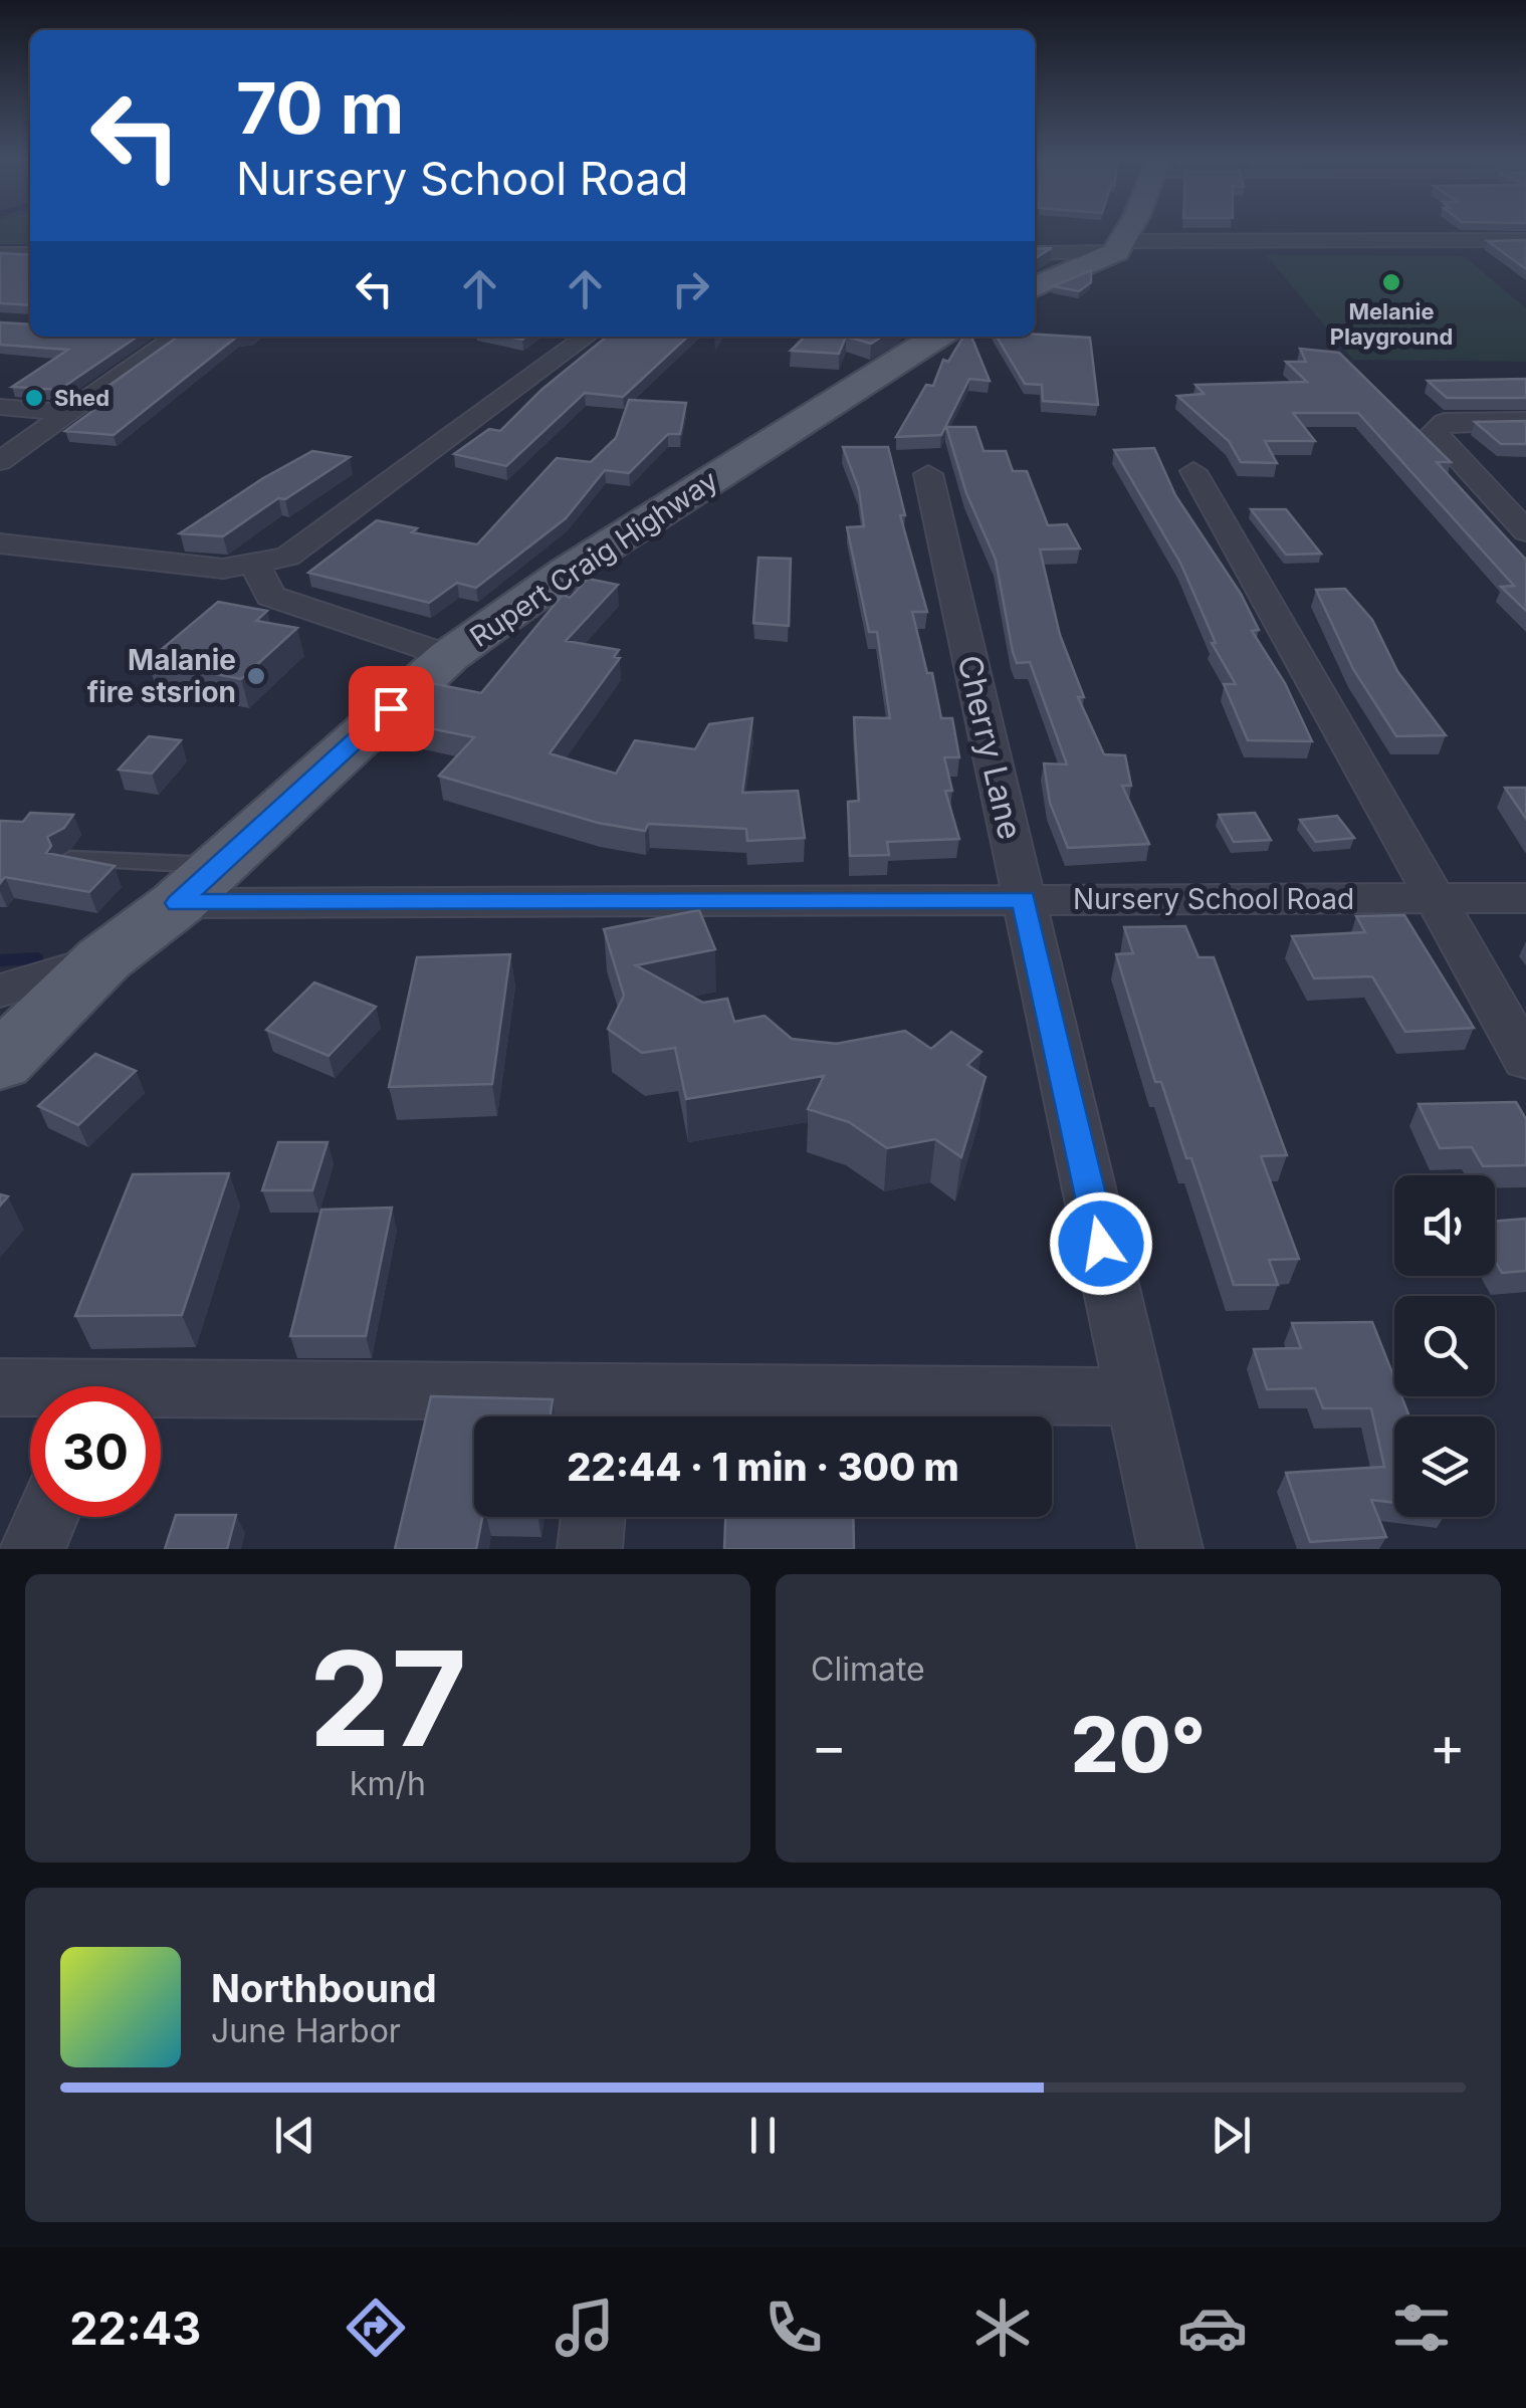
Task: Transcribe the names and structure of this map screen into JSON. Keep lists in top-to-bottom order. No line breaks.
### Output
{"streets":{"main road":["Rupert Craig Highway"],"street":["Cherry Lane","Nursery School Road"]},"crossings":[["Rupert Craig Highway","Nursery School Road"],["Cherry Lane","Nursery School Road"]],"places":["Melanie Playground","Shed","Malanie fire stsrion"],"page":{"turn":["70 m","Nursery School Road"],"limit":"30","trip":"22:44 · 1 min · 300 m","tile":[["27","km/h"],"Climate"],"heat":["−","20°","+"],"song":["Northbound","June Harbor"],"tabs":"22:43"}}
